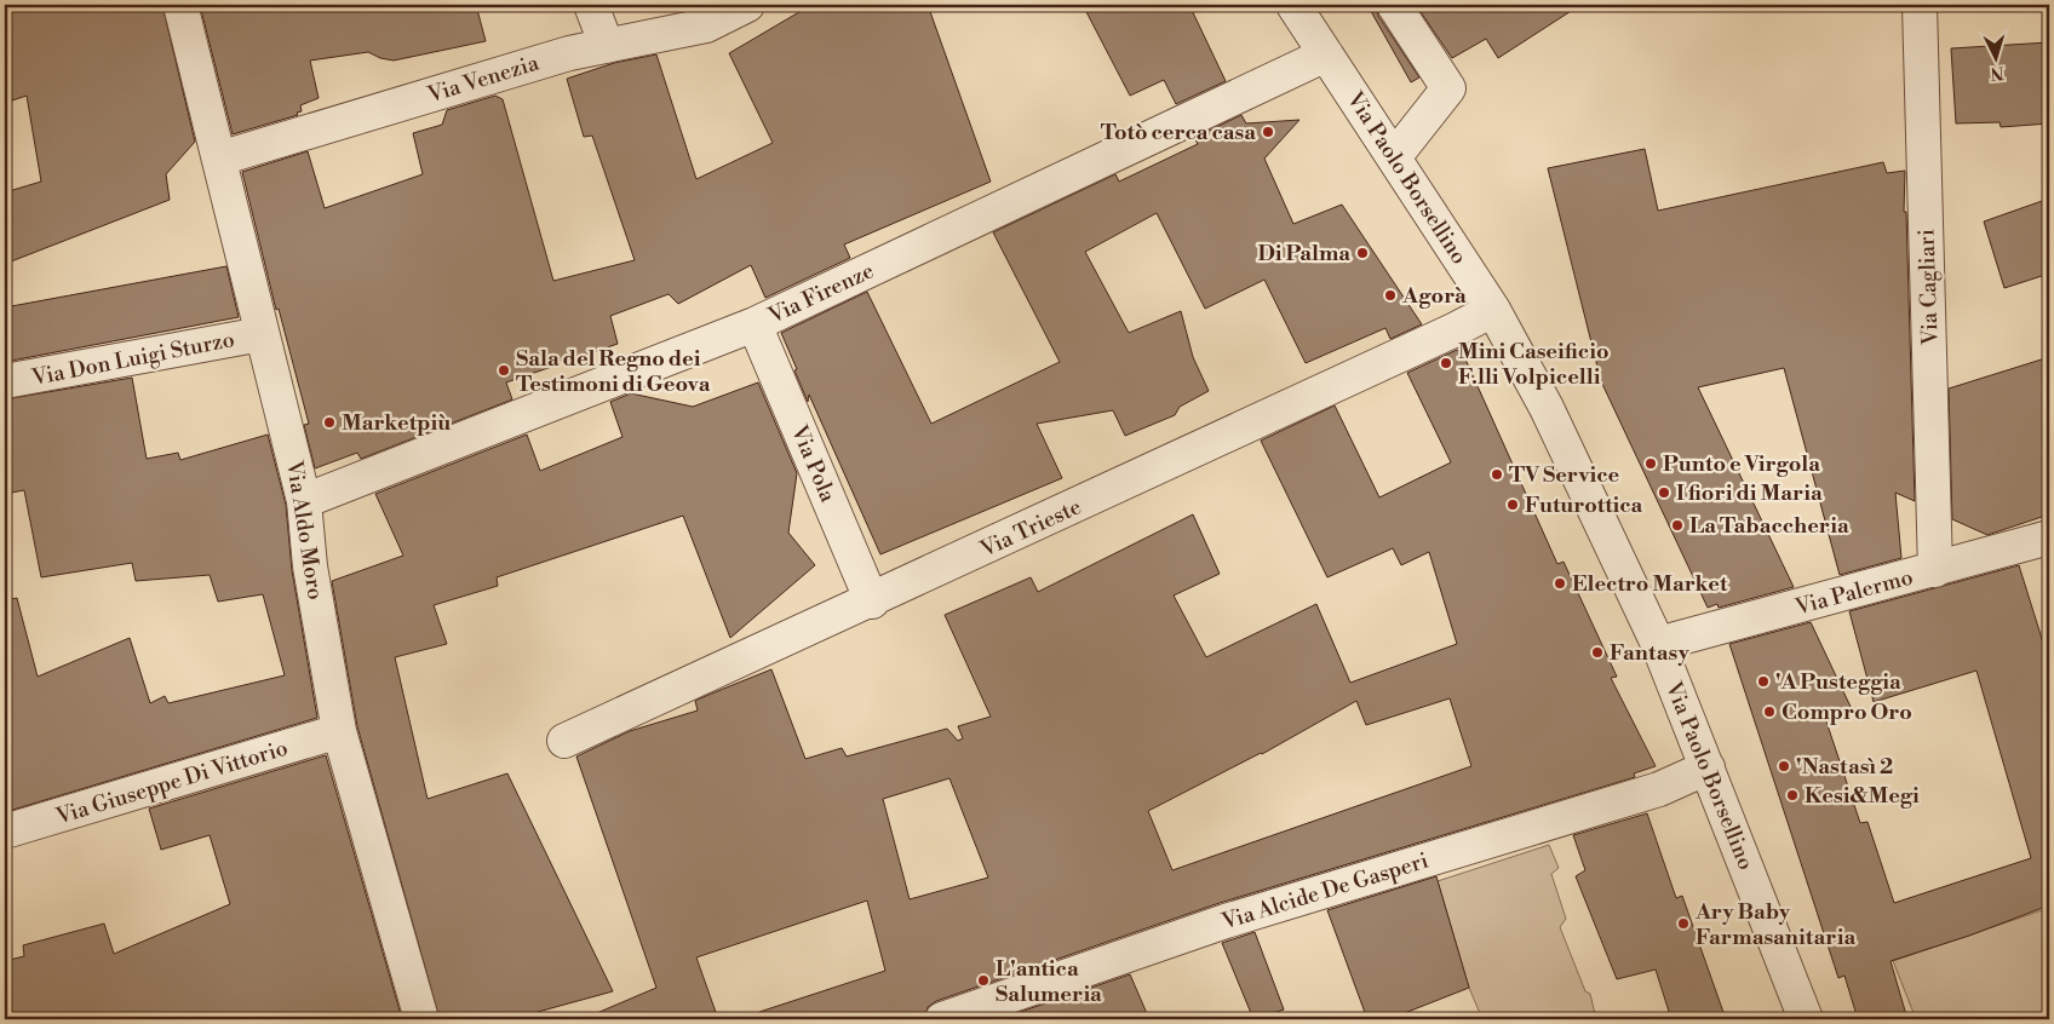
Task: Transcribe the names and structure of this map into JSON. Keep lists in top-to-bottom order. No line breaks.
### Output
{"streets":{"street":["Via Venezia","Via Paolo Borsellino","Via Cagliari","Via Firenze","Via Don Luigi Sturzo","Via Pola","Via Trieste","Via Aldo Moro","Via Palermo","Via Giuseppe Di Vittorio","Via Alcide De Gasperi"]},"crossings":[["Via Venezia","Via Aldo Moro"],["Via Paolo Borsellino","Via Firenze"],["Via Paolo Borsellino","Via Trieste"],["Via Paolo Borsellino","Via Palermo"],["Via Paolo Borsellino","Via Alcide De Gasperi"],["Via Cagliari","Via Palermo"],["Via Firenze","Via Pola"],["Via Firenze","Via Aldo Moro"],["Via Don Luigi Sturzo","Via Aldo Moro"],["Via Pola","Via Trieste"],["Via Aldo Moro","Via Giuseppe Di Vittorio"]],"places":["Totò cerca casa","Di Palma","Agorà","Mini Caseificio F.lli Volpicelli","Sala del Regno dei Testimoni di Geova","Marketpiù","Punto e Virgola","TV Service","I fiori di Maria","Futurottica","La Tabaccheria","Electro Market","Fantasy","'A Pusteggia","Compro Oro","'Nastasì 2","Kesi&Megi","Ary Baby Farmasanitaria","L'antica Salumeria"],"north":"bottom"}
